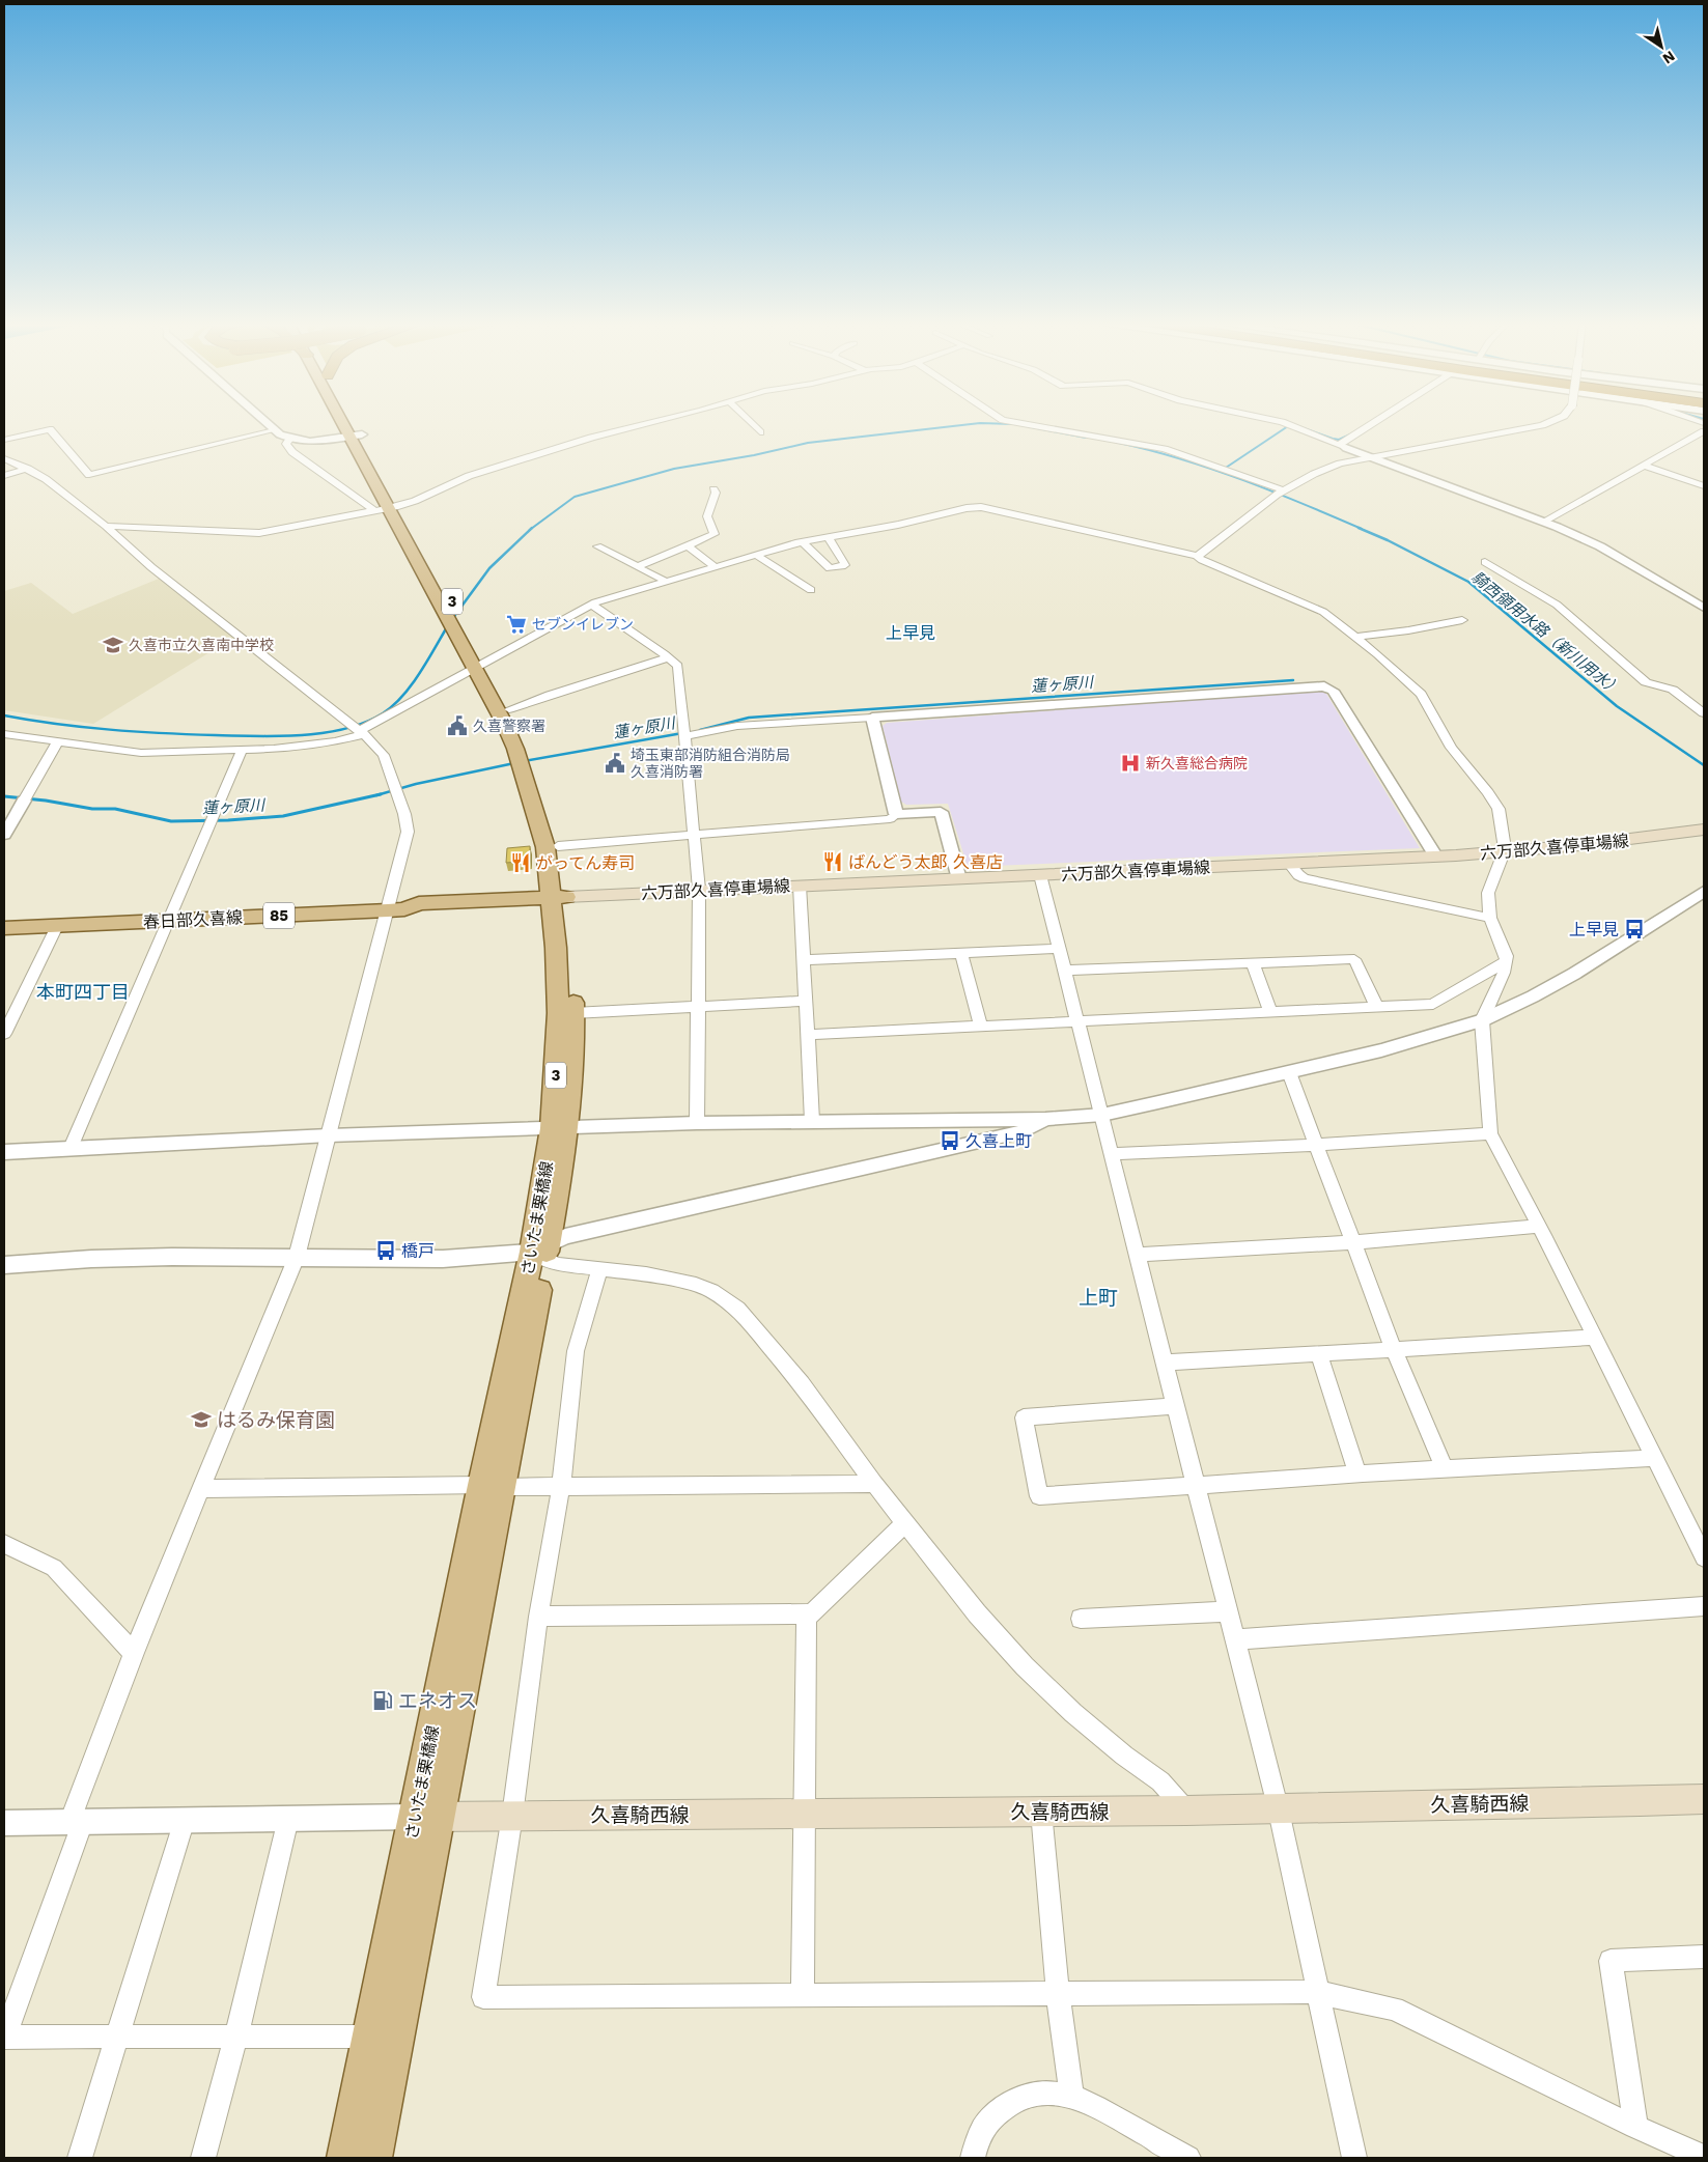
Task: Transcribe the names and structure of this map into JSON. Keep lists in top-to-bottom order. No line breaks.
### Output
{"streets":{"main road":["3","六万部久喜停車場線","85","春日部久喜線","さいたま栗橋線","久喜騎西線"]},"crossings":[["六万部久喜停車場線","春日部久喜線"],["六万部久喜停車場線","さいたま栗橋線"],["春日部久喜線","さいたま栗橋線"],["さいたま栗橋線","久喜騎西線"]],"districts":["上早見","本町四丁目","上町"],"water":["騎西領用水路（新川用水）","蓮ヶ原川"],"places":{"supermarket":["セブンイレブン"],"school or university":["久喜市立久喜南中学校","はるみ保育園"],"public building":["久喜警察署","埼玉東部消防組合消防局 久喜消防署"],"hospital":["新久喜総合病院"],"restaurant":["ばんどう太郎 久喜店","がってん寿司"],"bus stop":["上早見","久喜上町","橋戸"],"fuel station":["エネオス"]},"north":"bottom right"}
